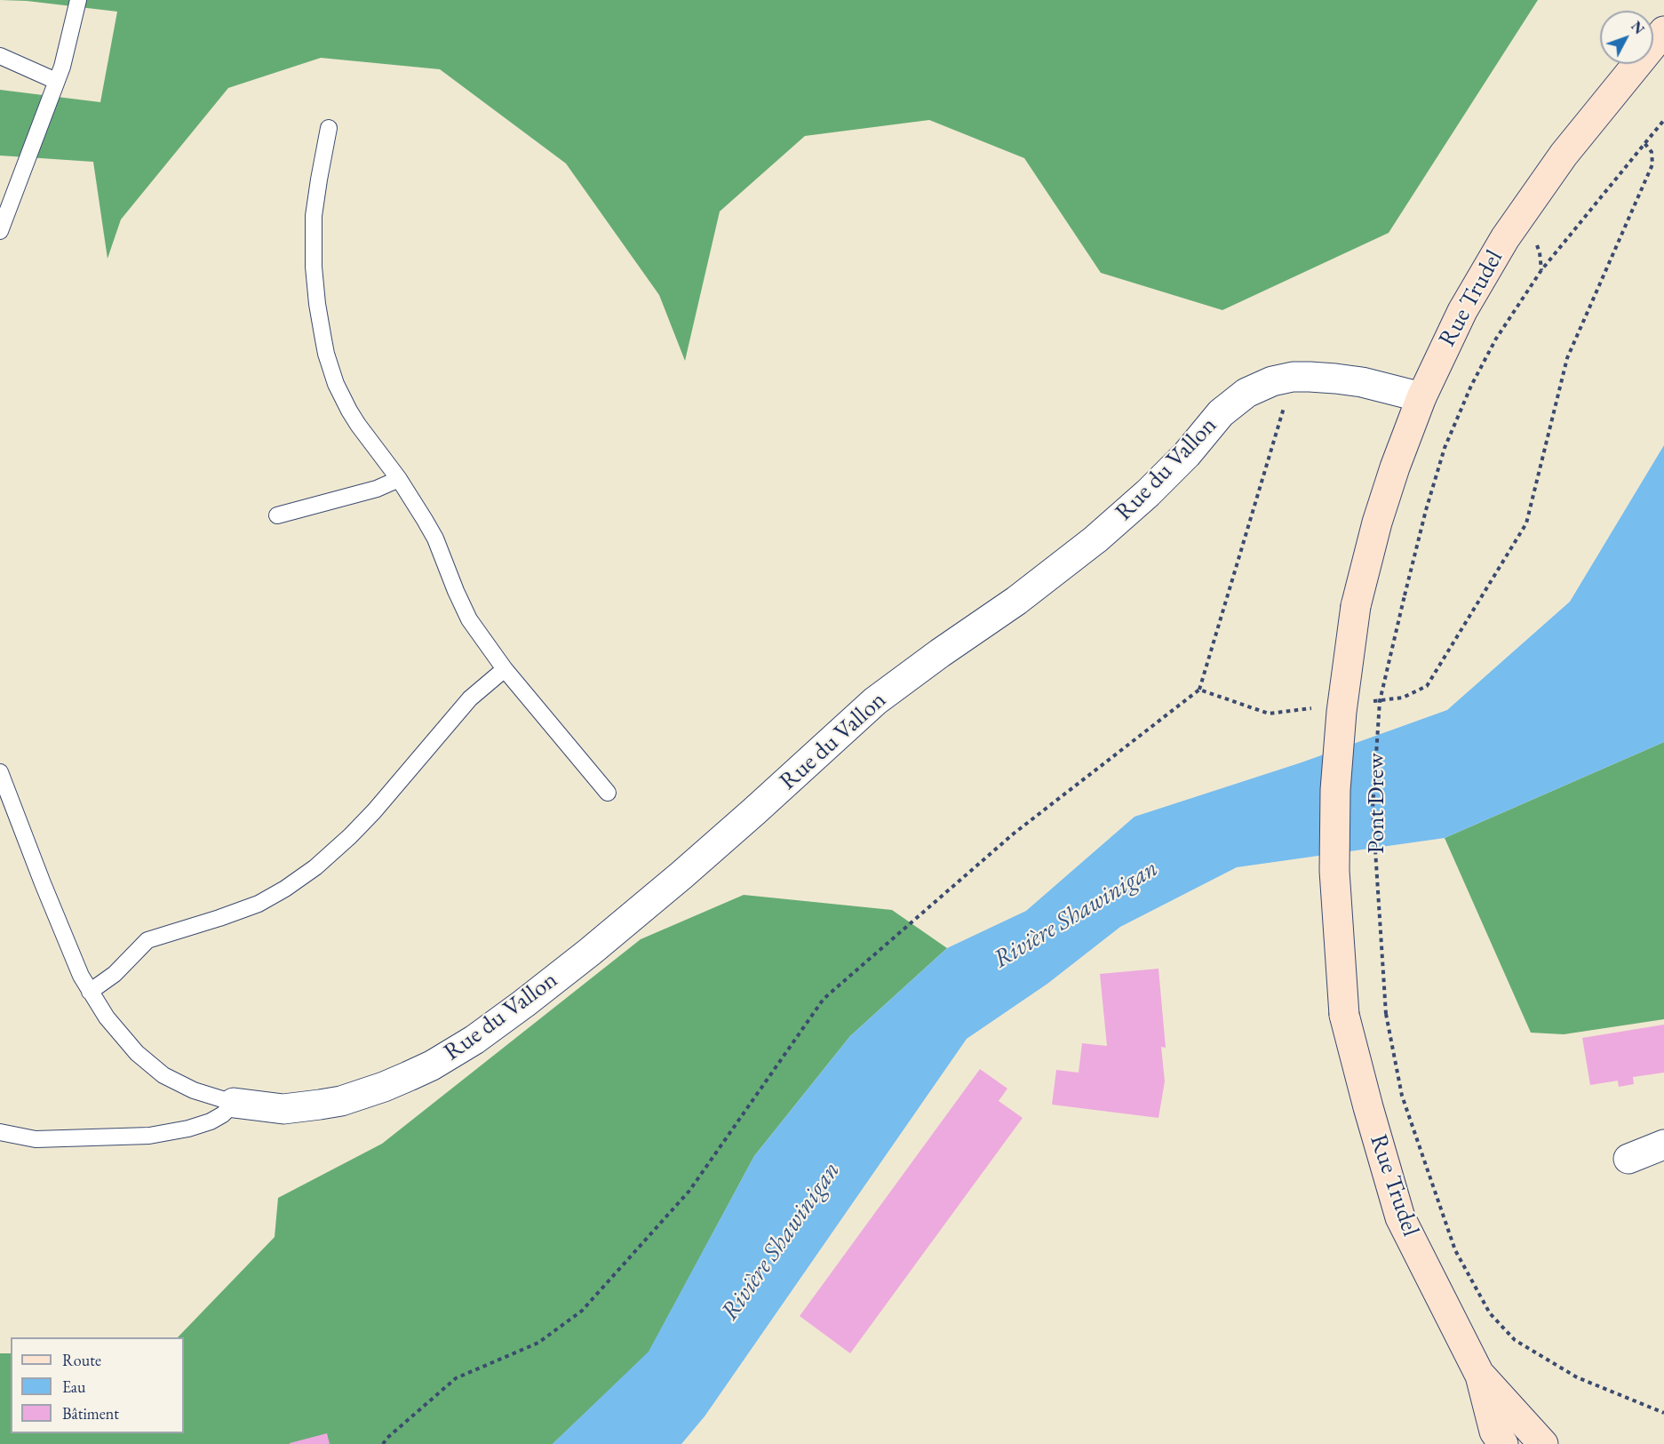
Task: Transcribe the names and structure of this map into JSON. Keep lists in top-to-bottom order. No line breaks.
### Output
{"streets":{"main road":["Rue Trudel","Pont Drew"],"street":["Rue du Vallon"]},"crossings":[["Rue Trudel","Rue du Vallon"],["Rue Trudel","Pont Drew"]],"water":["Rivière Shawinigan"],"legend":["Route","Eau","Bâtiment"],"north":"top right"}
